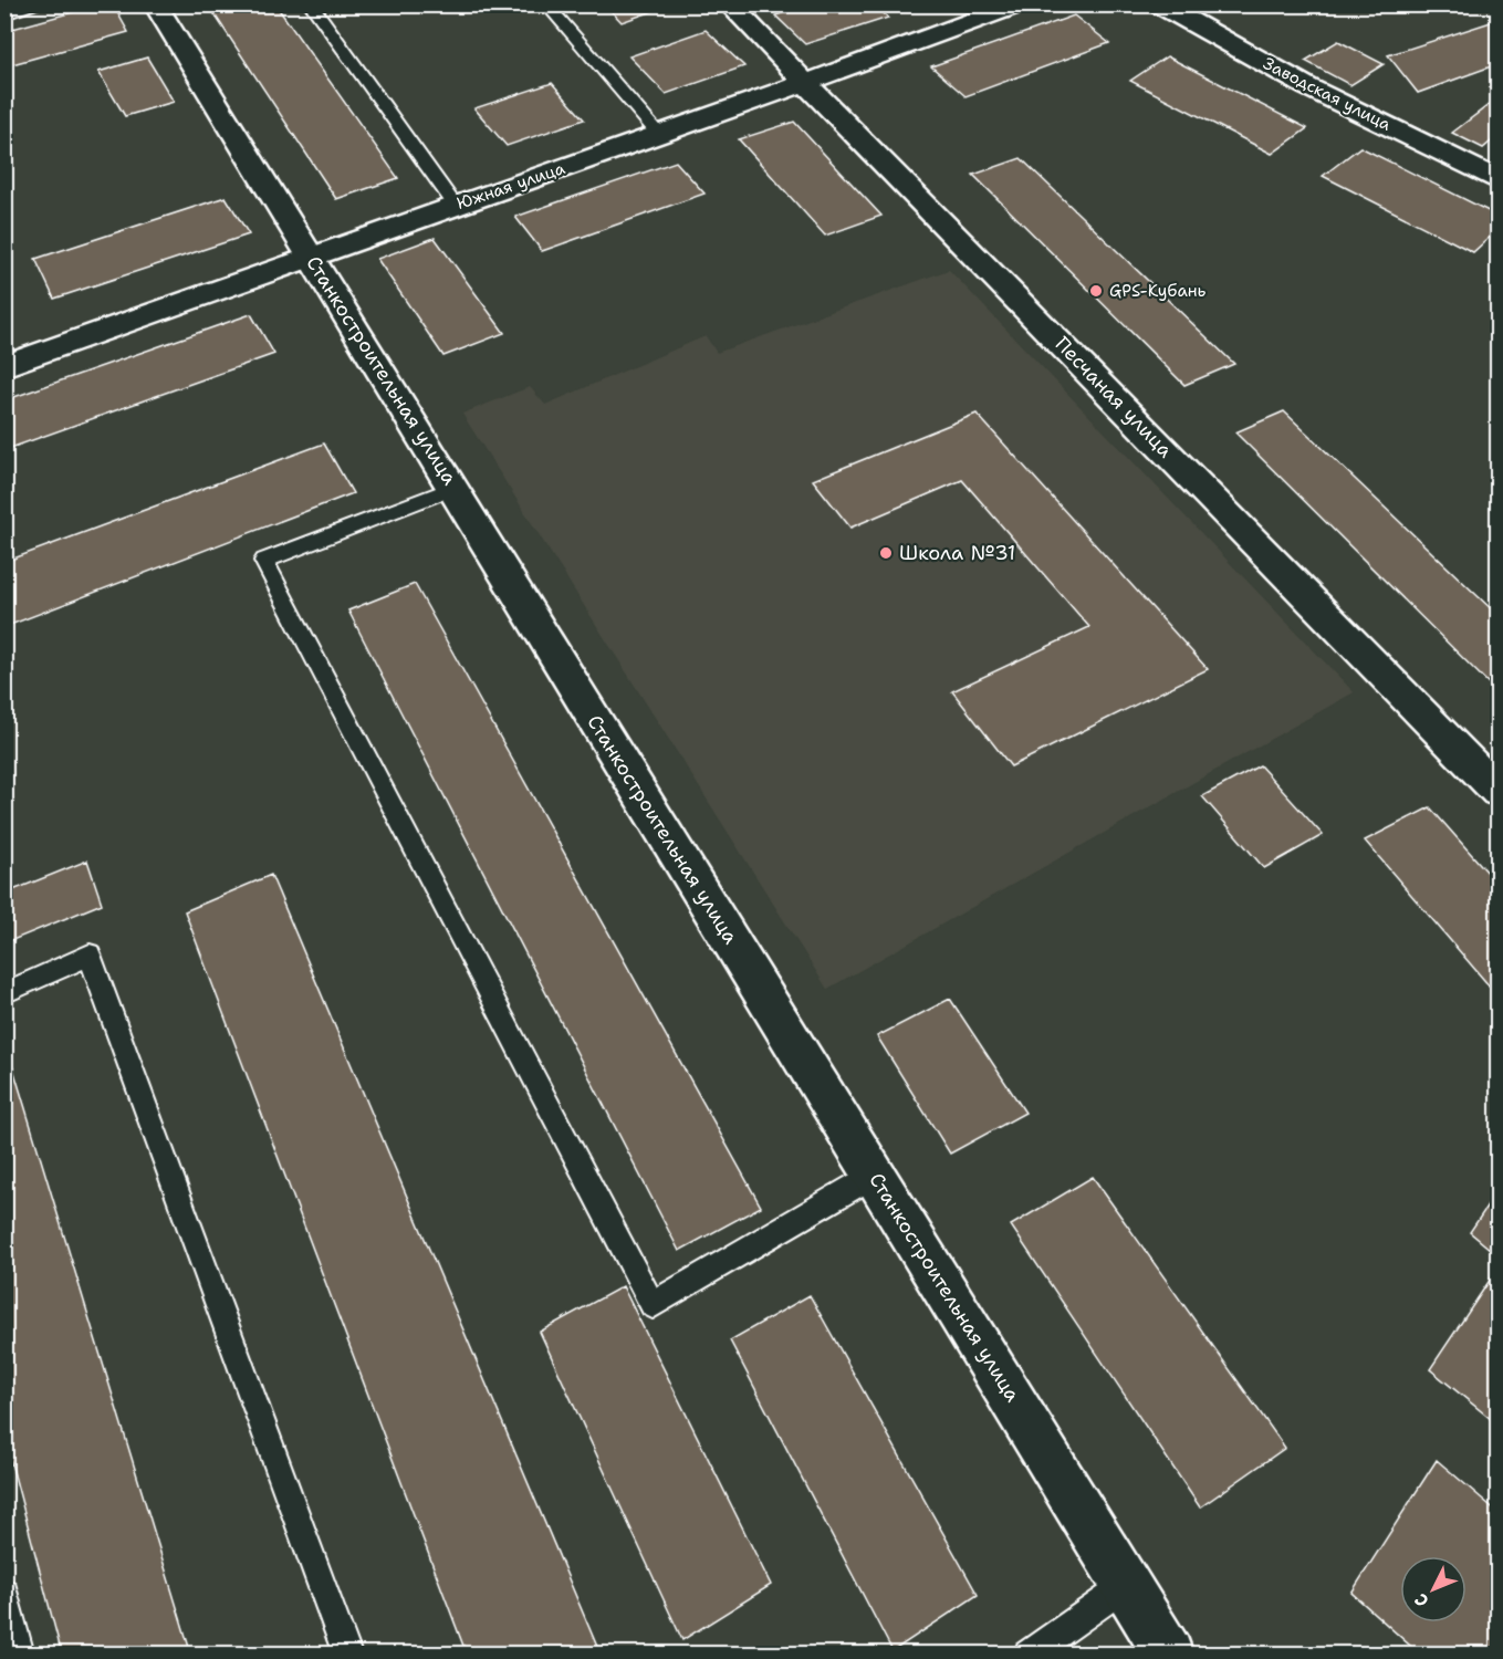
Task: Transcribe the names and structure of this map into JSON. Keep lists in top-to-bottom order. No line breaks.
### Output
{"streets":{"street":["Заводская улица","Южная улица","Станкостроительная улица","Песчаная улица"]},"crossings":[["Южная улица","Станкостроительная улица"],["Южная улица","Песчаная улица"]],"places":["GPS-Кубань","Школа №31"],"north":"bottom left"}
